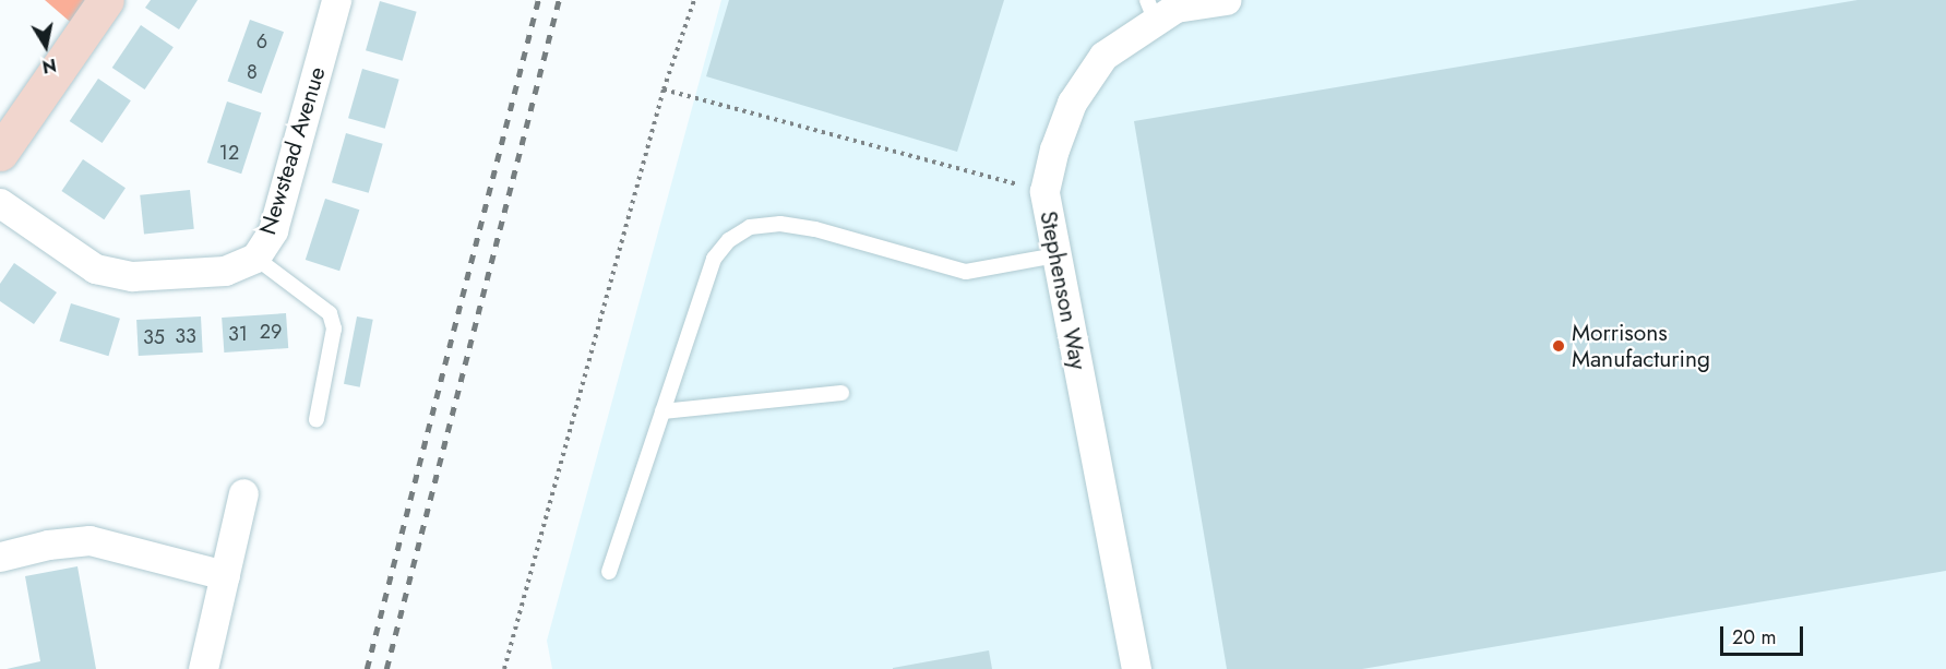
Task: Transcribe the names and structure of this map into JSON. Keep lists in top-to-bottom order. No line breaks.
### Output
{"streets":{"street":["Newstead Avenue","Stephenson Way"]},"places":["Morrisons Manufacturing"],"house_numbers":["6","8","12","29","31","33","35"],"scale_bar":"20 m","north":"bottom"}
